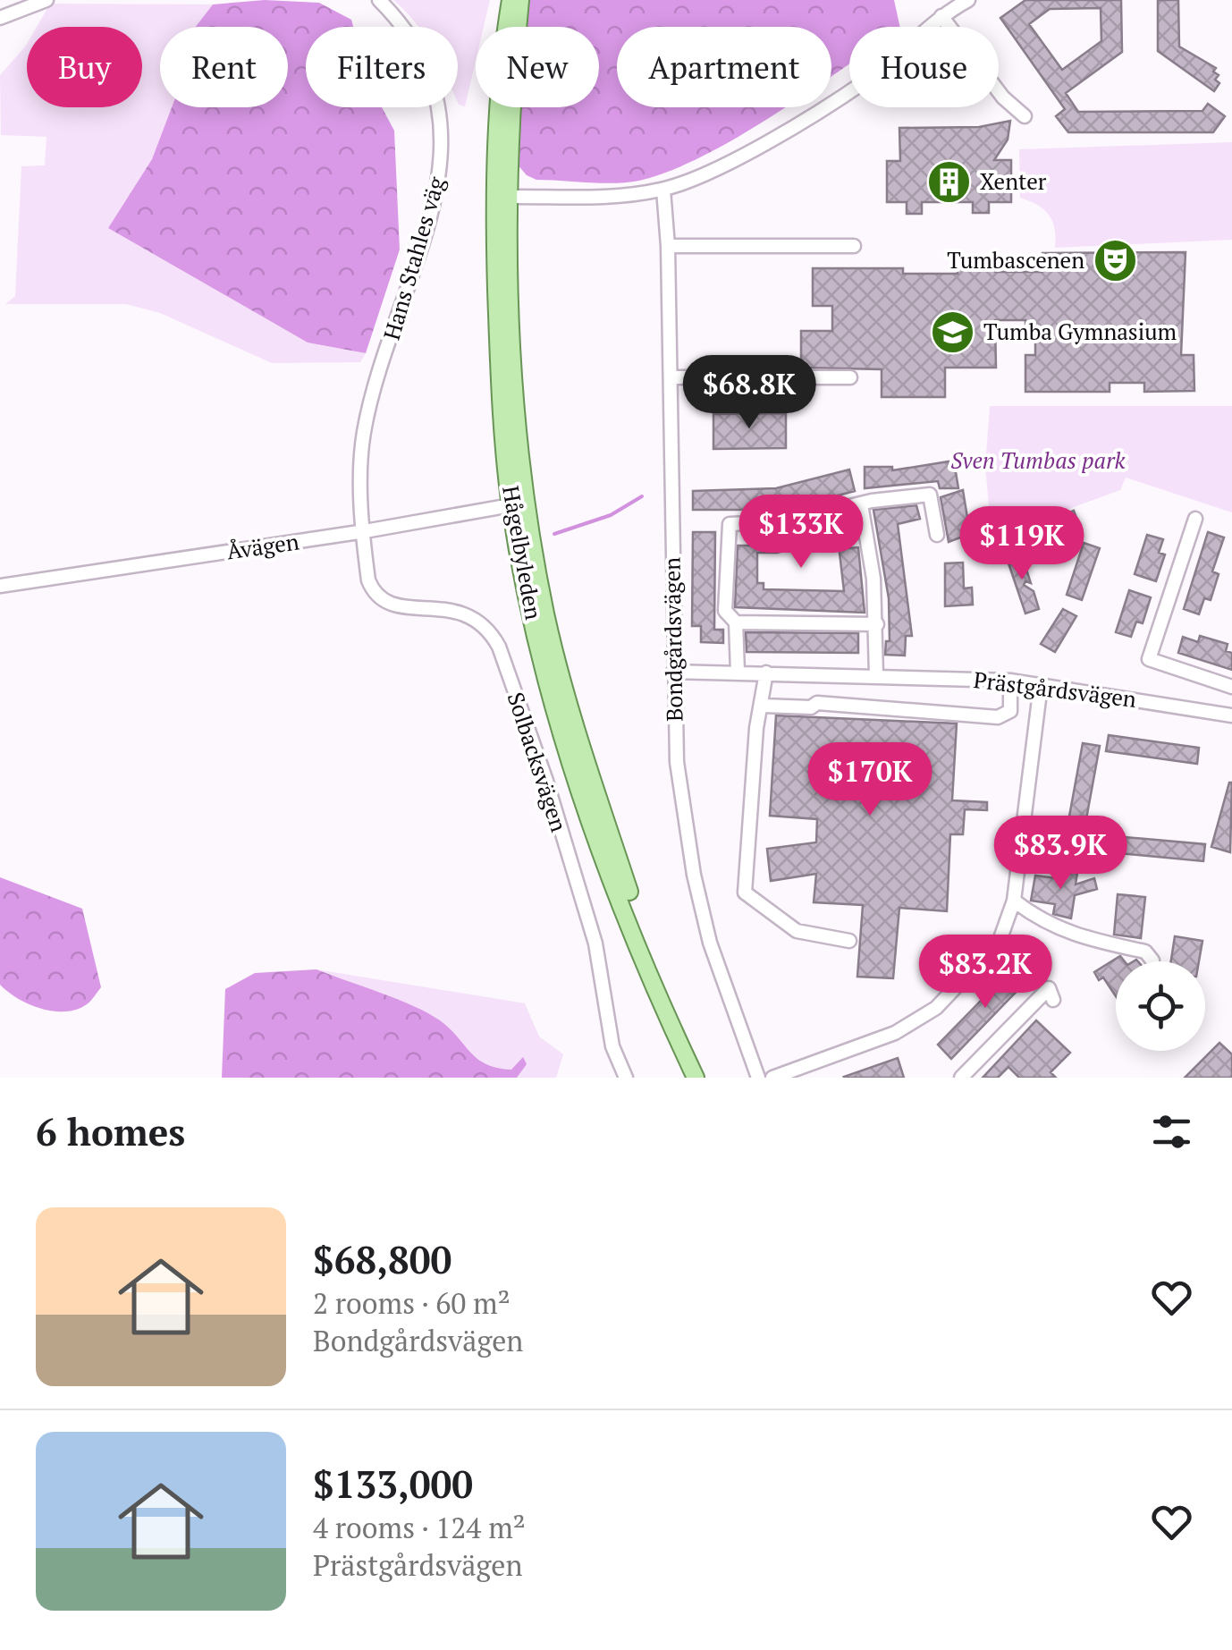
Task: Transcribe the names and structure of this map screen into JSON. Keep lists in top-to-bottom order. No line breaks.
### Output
{"streets":{"main road":["Hågelbyleden"],"street":["Hans Stahles väg","Åvägen","Bondgårdsvägen","Prästgårdsvägen","Solbacksvägen"]},"crossings":[["Hans Stahles väg","Åvägen"],["Hans Stahles väg","Solbacksvägen"],["Åvägen","Hågelbyleden"],["Åvägen","Solbacksvägen"],["Bondgårdsvägen","Prästgårdsvägen"]],"parks":["Sven Tumbas park"],"places":{"building":["Xenter"],"theatre":["Tumbascenen"],"school or university":["Tumba Gymnasium"]},"page":{"chip":["Buy","Rent","Filters","New","Apartment","House"],"price":["$68.8K","$133K","$119K","$170K","$83.9K","$83.2K"],"heading":"6 homes","list":[{"name":"$68,800","note":"2 rooms · 60 m² · Bondgårdsvägen"},{"name":"$133,000","note":"4 rooms · 124 m² · Prästgårdsvägen"}]}}
